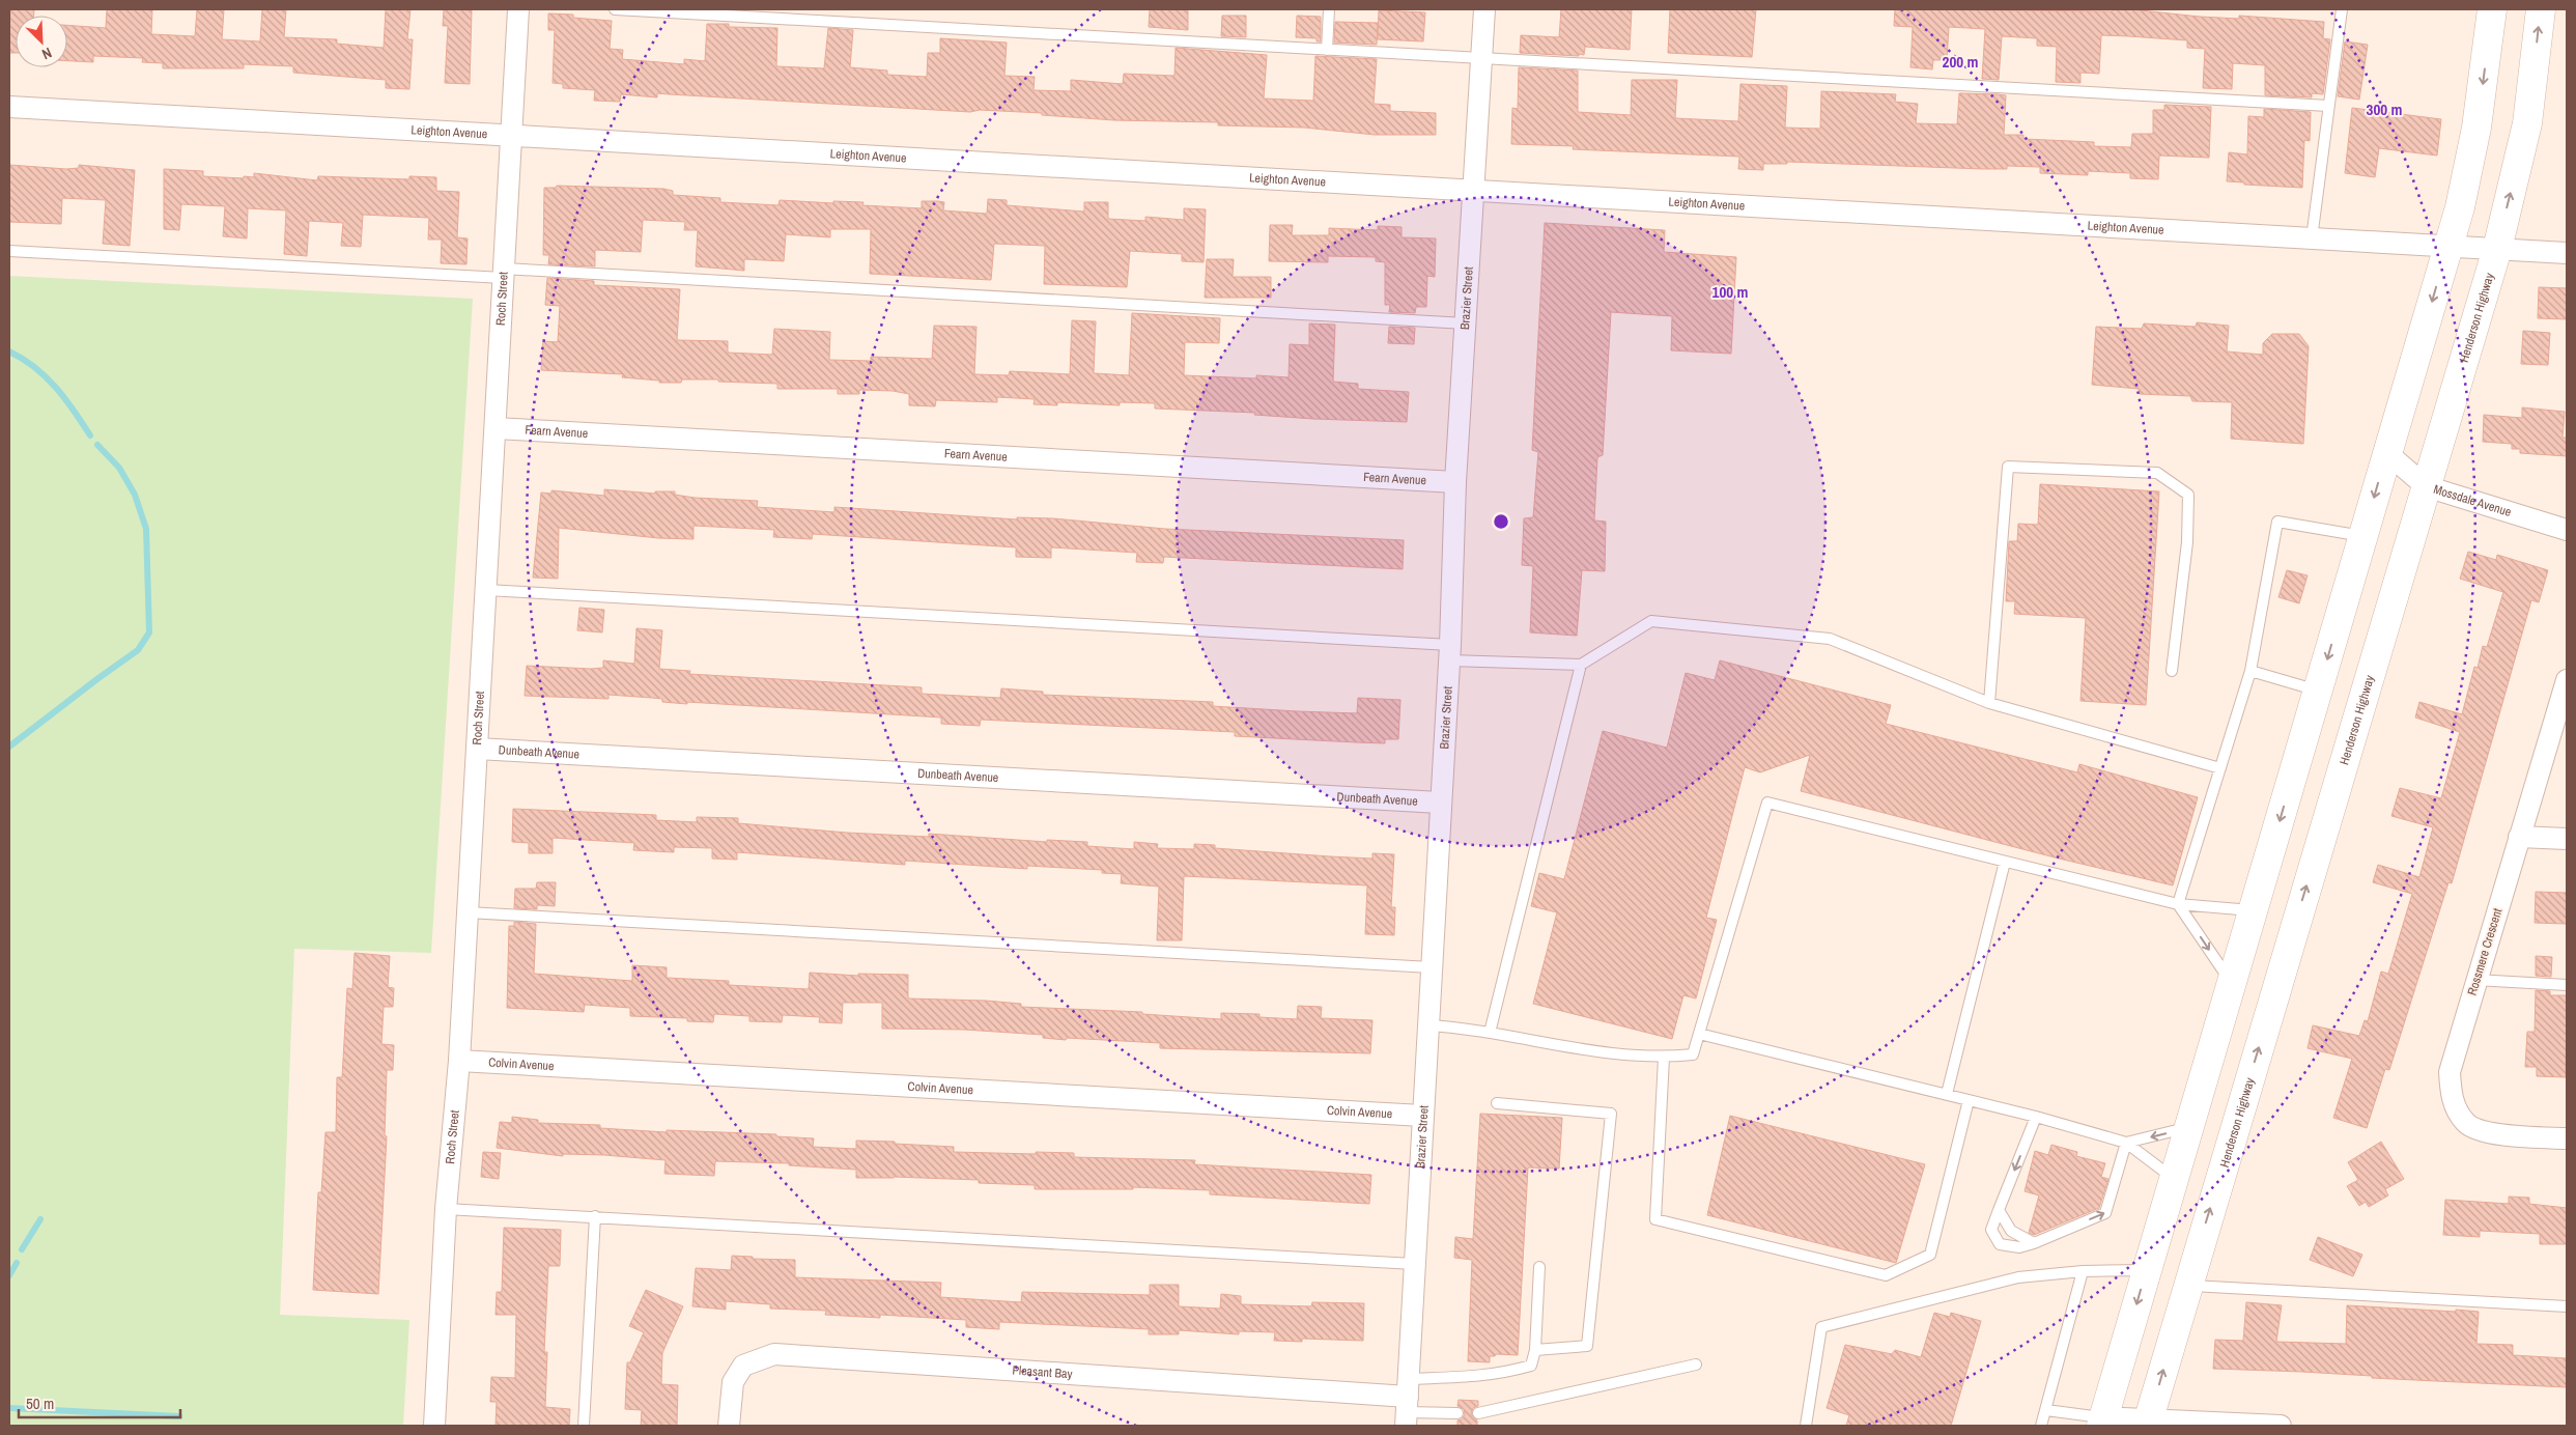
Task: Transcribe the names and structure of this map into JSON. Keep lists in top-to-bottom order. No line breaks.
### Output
{"streets":{"main road":["Henderson Highway"],"street":["Leighton Avenue","Roch Street","Brazier Street","Fearn Avenue","Mossdale Avenue","Dunbeath Avenue","Rossmere Crescent","Colvin Avenue","Pleasant Bay"]},"crossings":[["Leighton Avenue","Roch Street"],["Leighton Avenue","Brazier Street"],["Leighton Avenue","Henderson Highway"],["Roch Street","Fearn Avenue"],["Roch Street","Dunbeath Avenue"],["Roch Street","Colvin Avenue"],["Brazier Street","Fearn Avenue"],["Brazier Street","Dunbeath Avenue"],["Brazier Street","Colvin Avenue"],["Brazier Street","Pleasant Bay"],["Henderson Highway","Mossdale Avenue"]],"scale_bar":"50 m","north":"bottom right","rings":["200 m","300 m","100 m"]}
